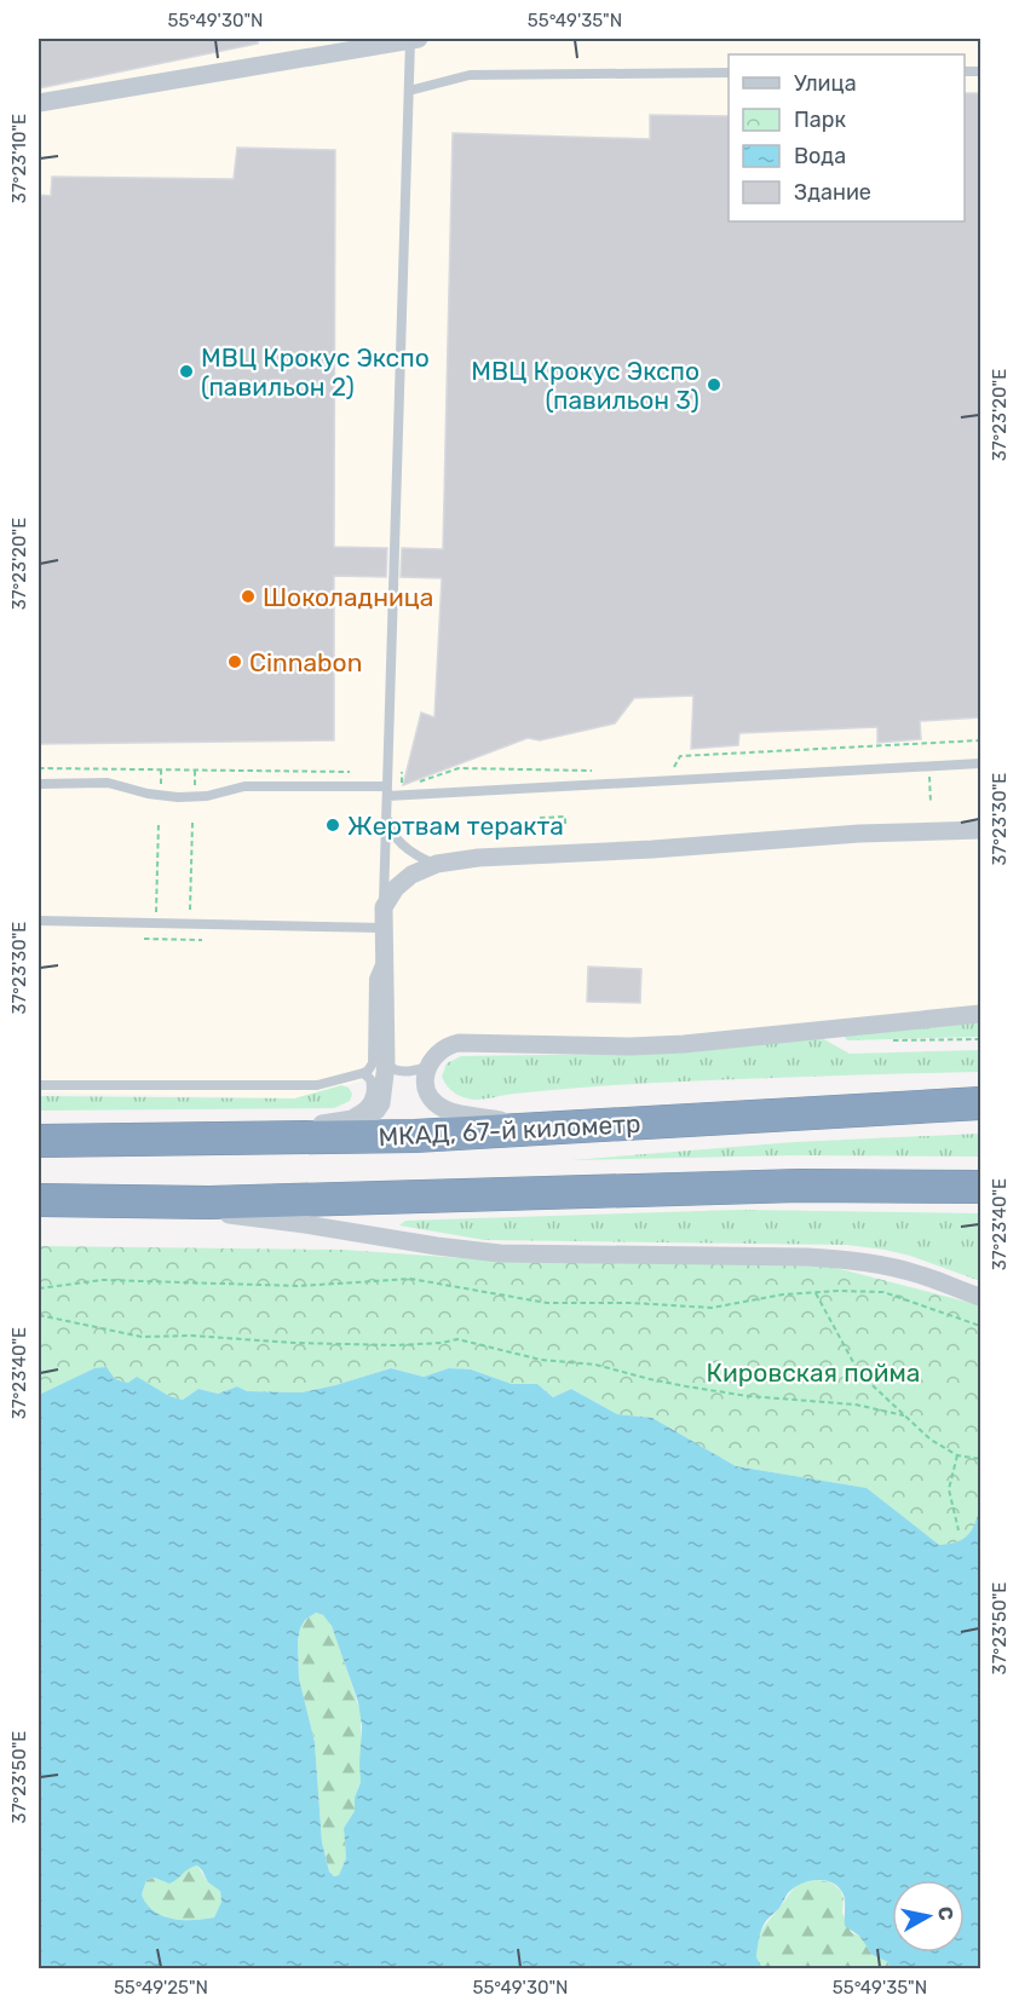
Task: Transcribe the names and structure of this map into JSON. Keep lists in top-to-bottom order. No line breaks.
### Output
{"streets":{"highway":["МКАД, 67-й километр"]},"parks":["Кировская пойма"],"places":["МВЦ Крокус Экспо (павильон 2)","МВЦ Крокус Экспо (павильон 3)","Шоколадница","Cinnabon","Жертвам теракта"],"legend":["Улица","Парк","Вода","Здание"],"north":"right","coordinates":["55°49'30\"N","55°49'35\"N","37°23'10\"E","37°23'20\"E","37°23'30\"E","37°23'40\"E","37°23'50\"E","55°49'25\"N"]}
